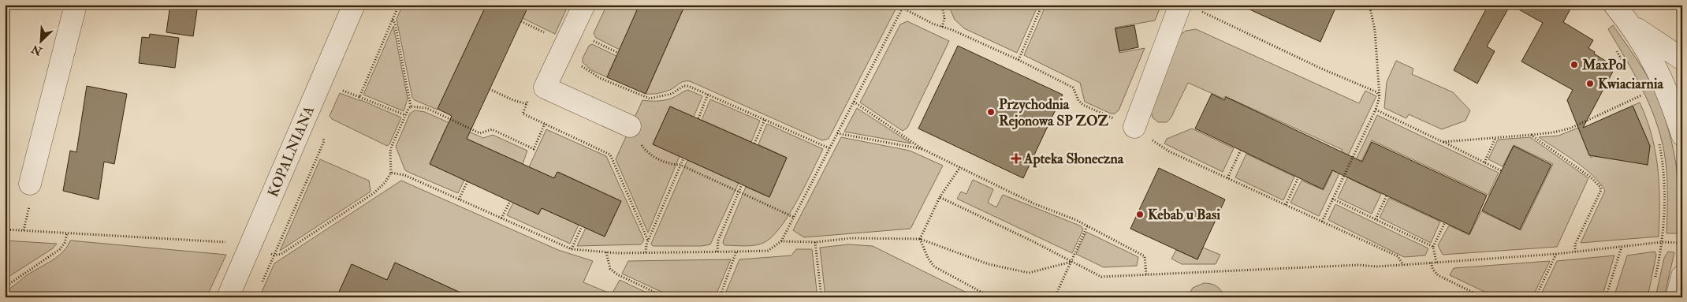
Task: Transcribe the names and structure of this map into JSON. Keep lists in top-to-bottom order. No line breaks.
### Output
{"streets":{"street":["KOPALNIANA"]},"places":{"other":["MaxPol","Kwiaciarnia","Przychodnia Rejonowa SP ZOZ","Kebab u Basi"],"health":["Apteka Słoneczna"]},"north":"bottom left"}
